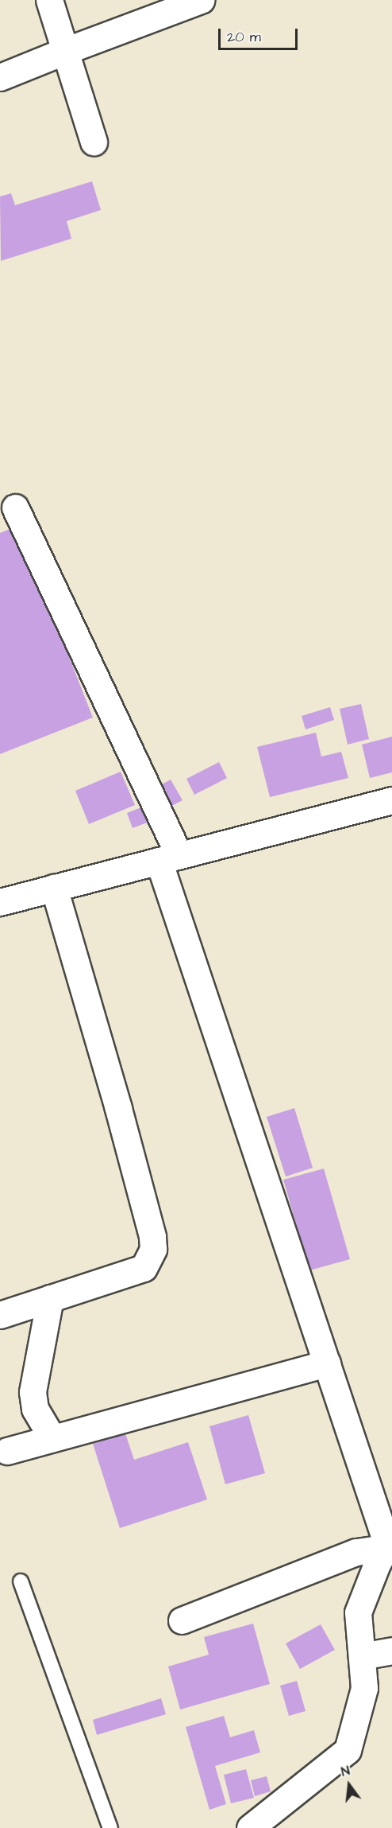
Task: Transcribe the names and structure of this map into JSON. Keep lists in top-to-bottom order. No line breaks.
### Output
{"scale_bar":"20 m","north":"top"}
